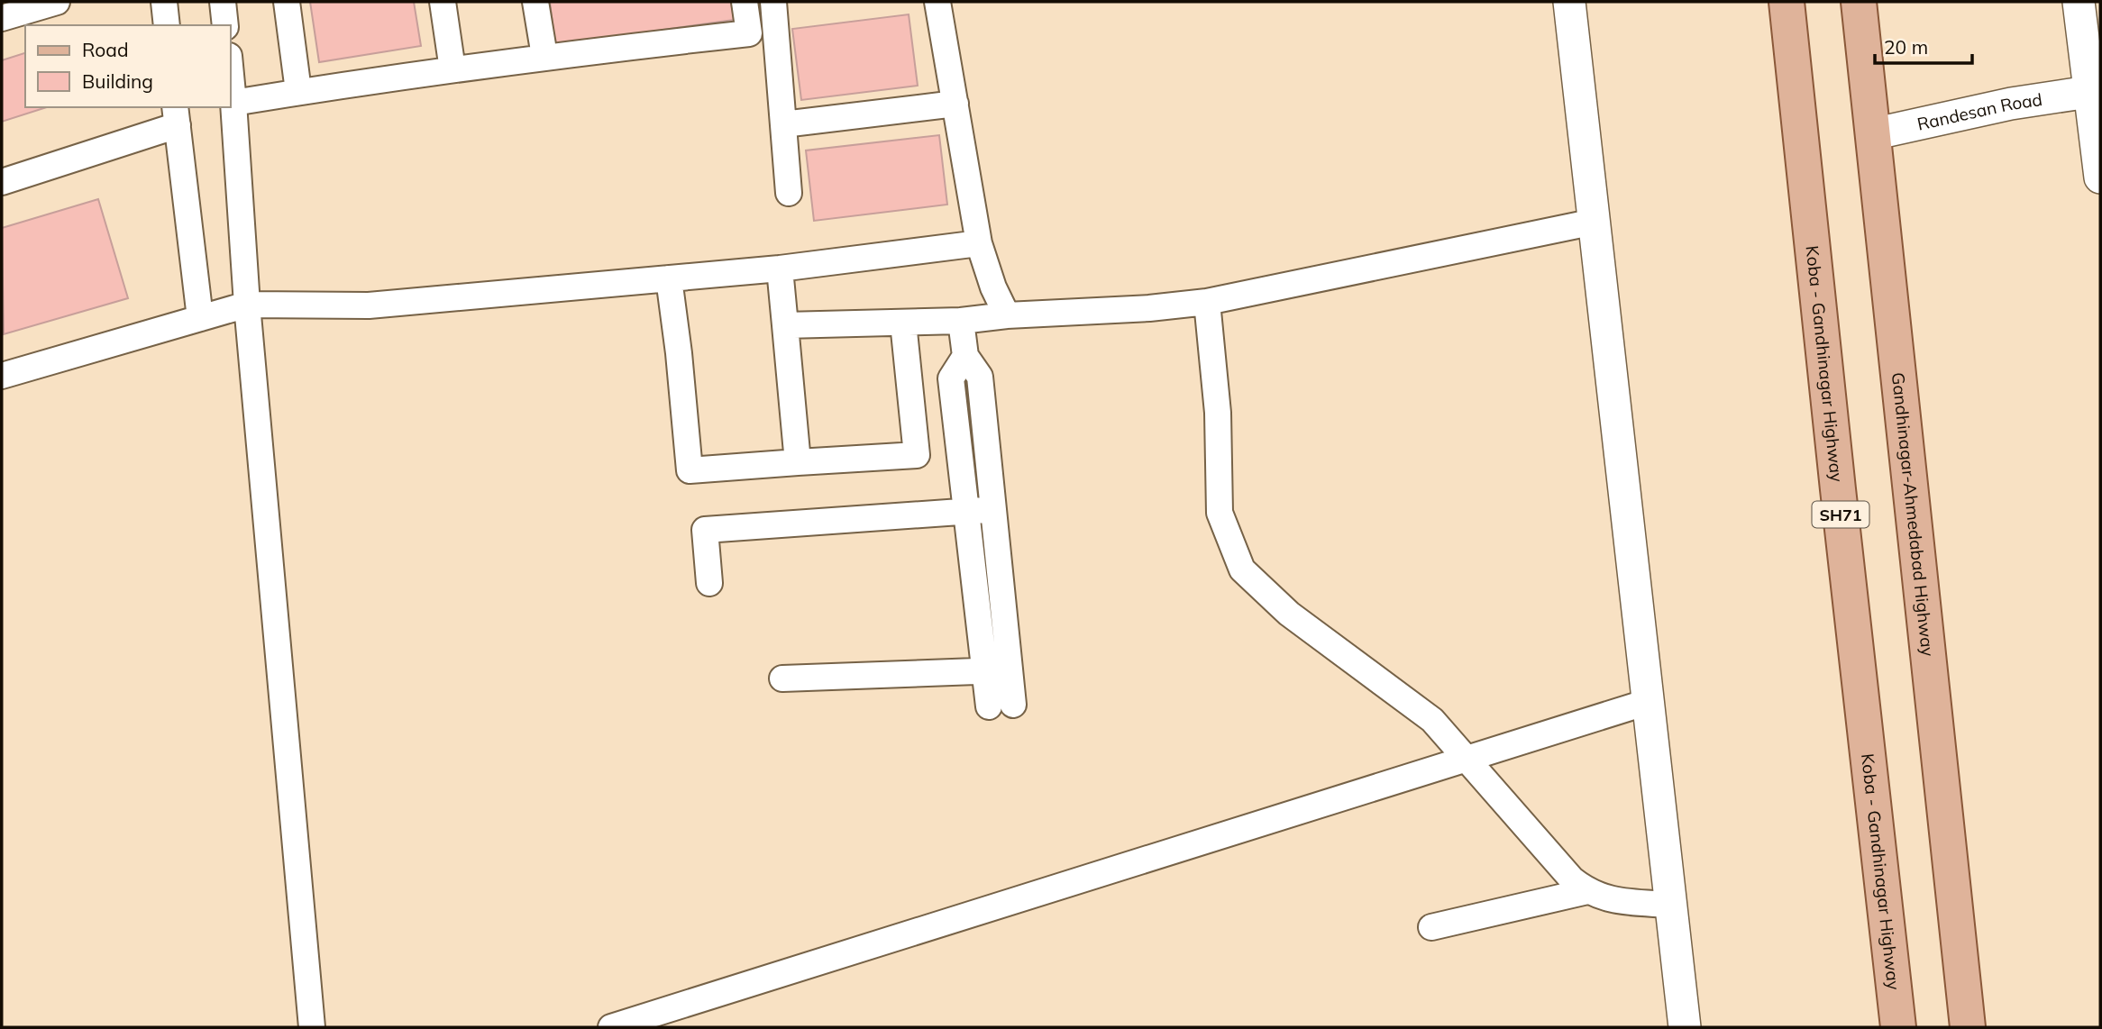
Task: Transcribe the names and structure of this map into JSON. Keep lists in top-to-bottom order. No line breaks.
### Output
{"streets":{"main road":["Koba - Gandhinagar Highway","SH71","Gandhinagar-Ahmedabad Highway"],"street":["Randesan Road"]},"crossings":[["Randesan Road","Gandhinagar-Ahmedabad Highway"]],"legend":["Road","Building"],"scale_bar":"20 m"}
